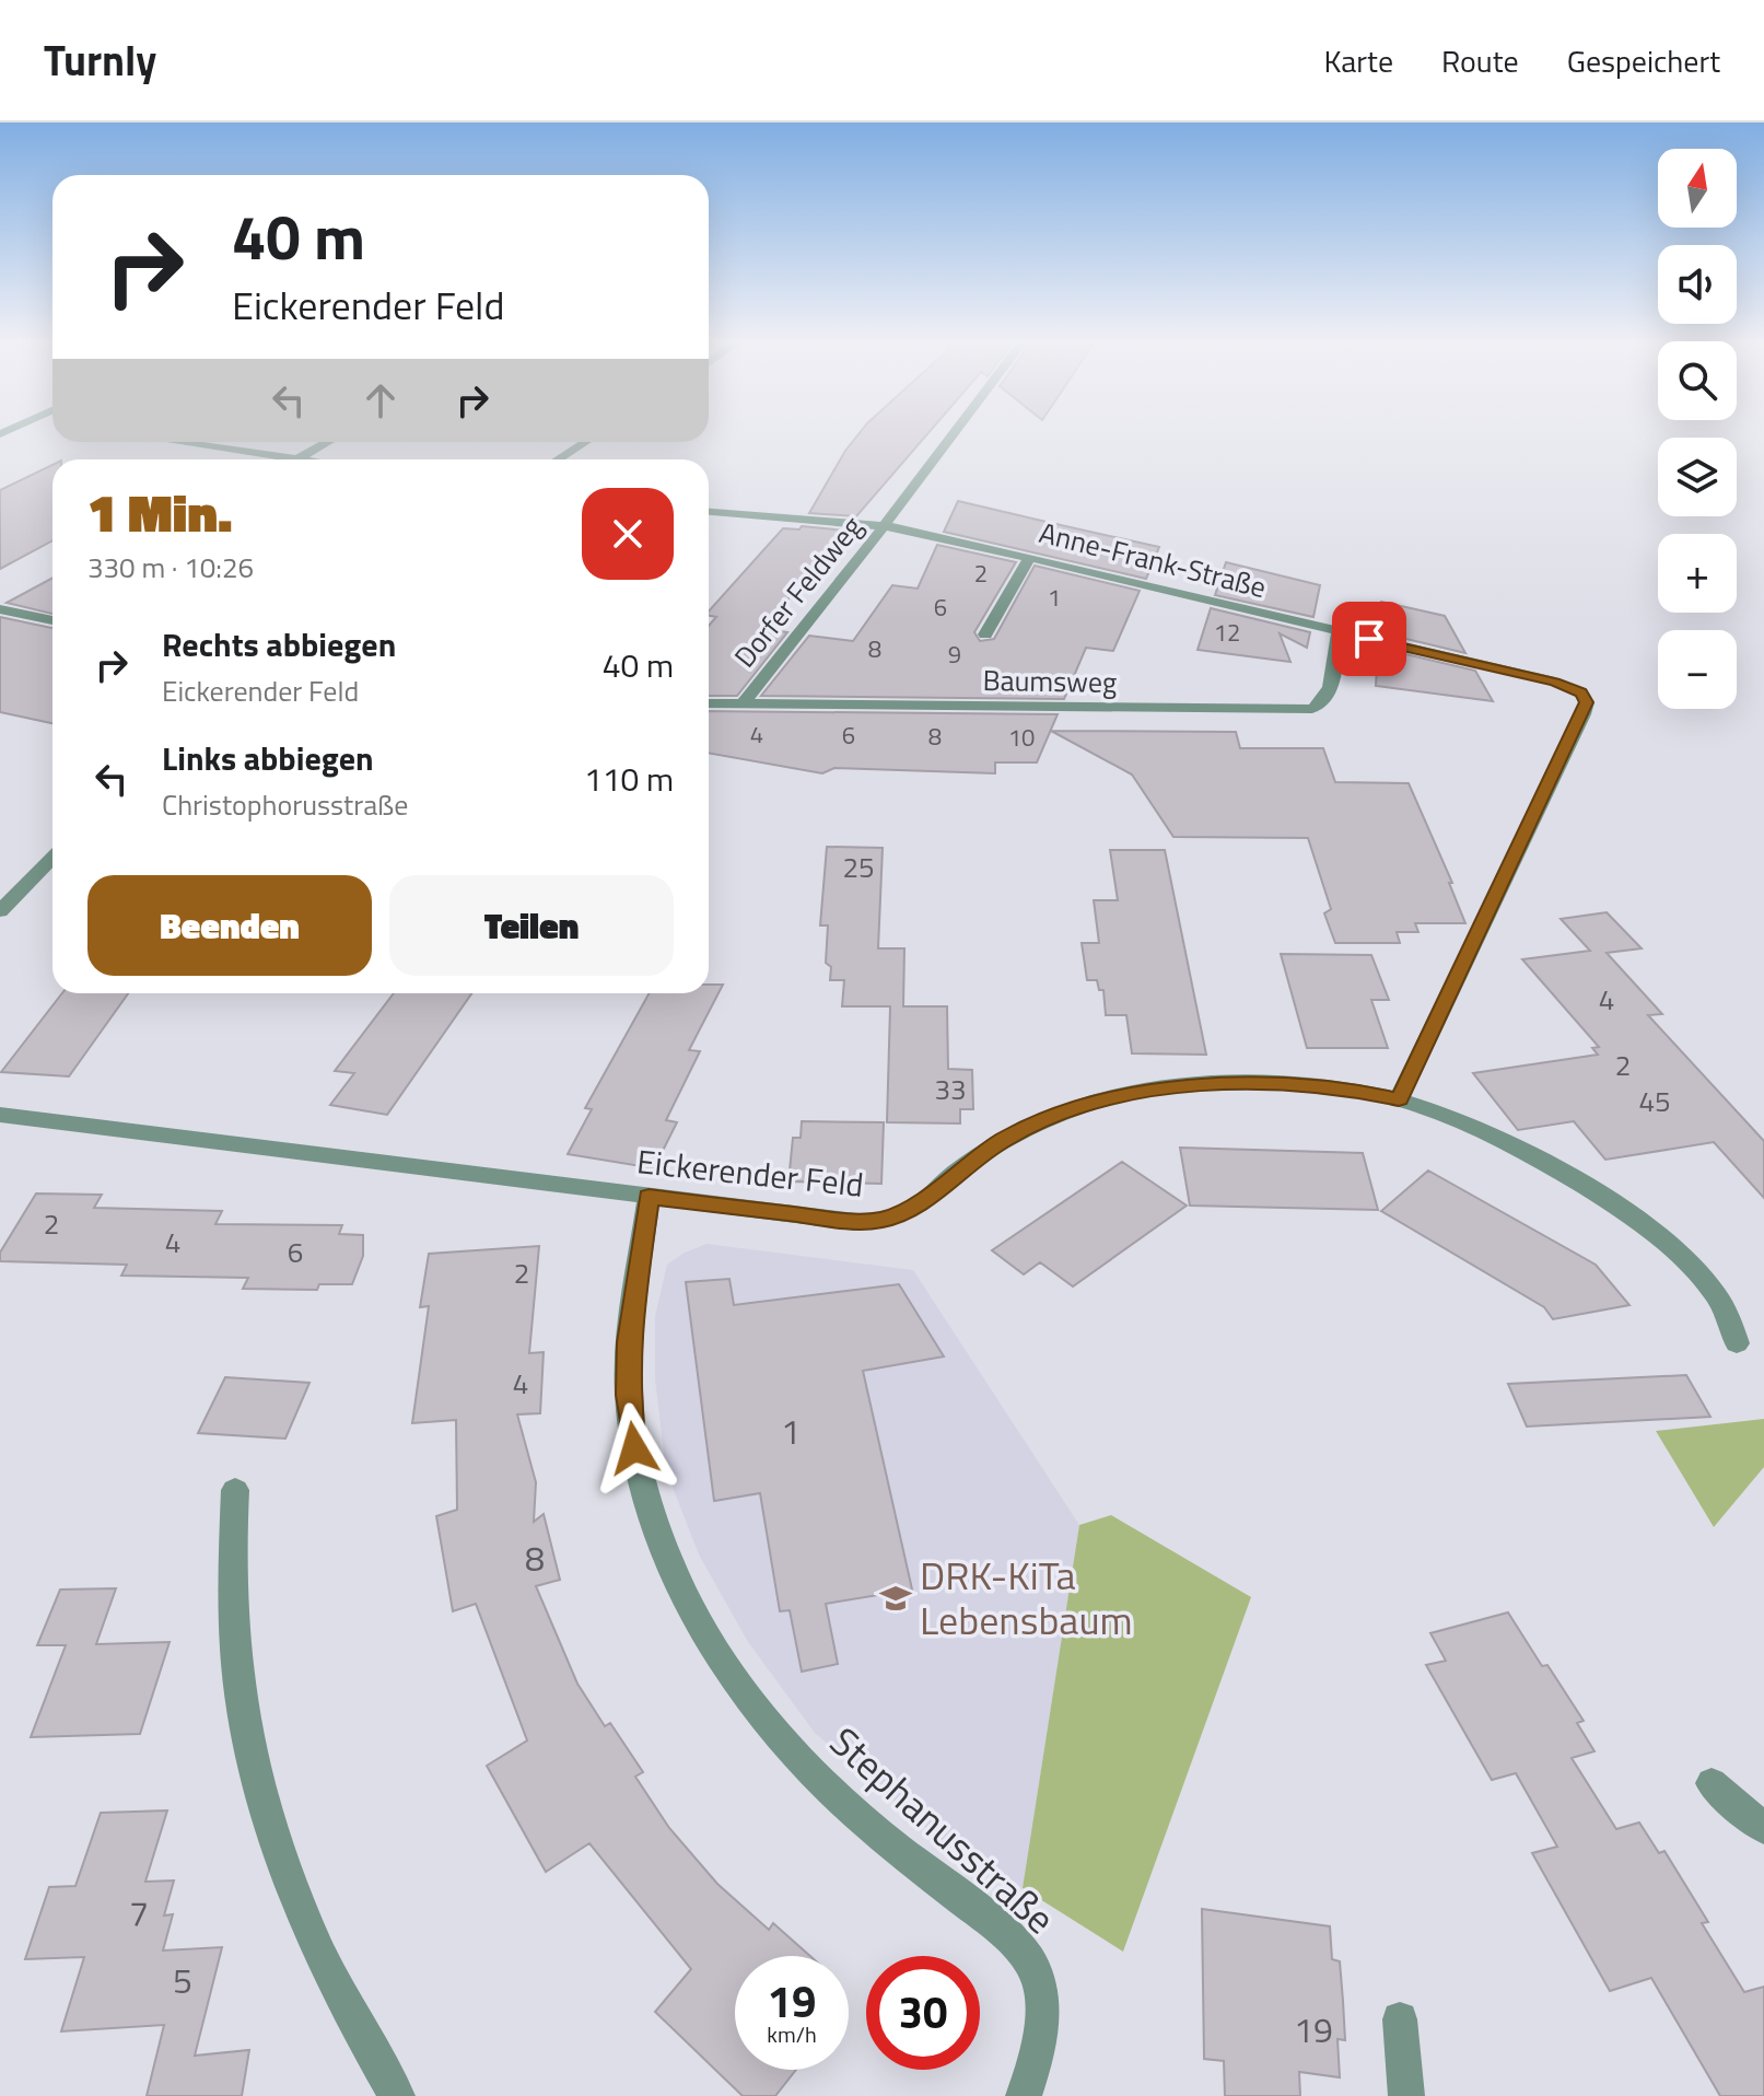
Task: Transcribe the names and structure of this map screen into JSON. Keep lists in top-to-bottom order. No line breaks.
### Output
{"streets":{"street":["Anne-Frank-Straße","Dorfer Feldweg","Baumsweg","Eickerender Feld","Stephanusstraße"]},"crossings":[["Anne-Frank-Straße","Dorfer Feldweg"],["Anne-Frank-Straße","Baumsweg"],["Anne-Frank-Straße","Eickerender Feld"],["Dorfer Feldweg","Baumsweg"],["Eickerender Feld","Stephanusstraße"]],"places":{"school or university":["DRK-KiTa Lebensbaum"]},"house_numbers":["2","1","6","12","8","9","4","6","8","10","25","4","2","33","45","2","4","6","2","4","1","8","7","5","19"],"north":"top","page":{"header":"Turnly","nav":["Karte","Route","Gespeichert"],"map_buttons":["+","−"],"turn":["40 m","Eickerender Feld"],"heading":["1 Min.","330 m · 10:26"],"list":[{"name":"Rechts abbiegen","note":"Eickerender Feld","value":"40 m"},{"name":"Links abbiegen","note":"Christophorusstraße","value":"110 m"}],"buttons":["Beenden","Teilen"],"speed":"19 km/h","limit":"30"}}
